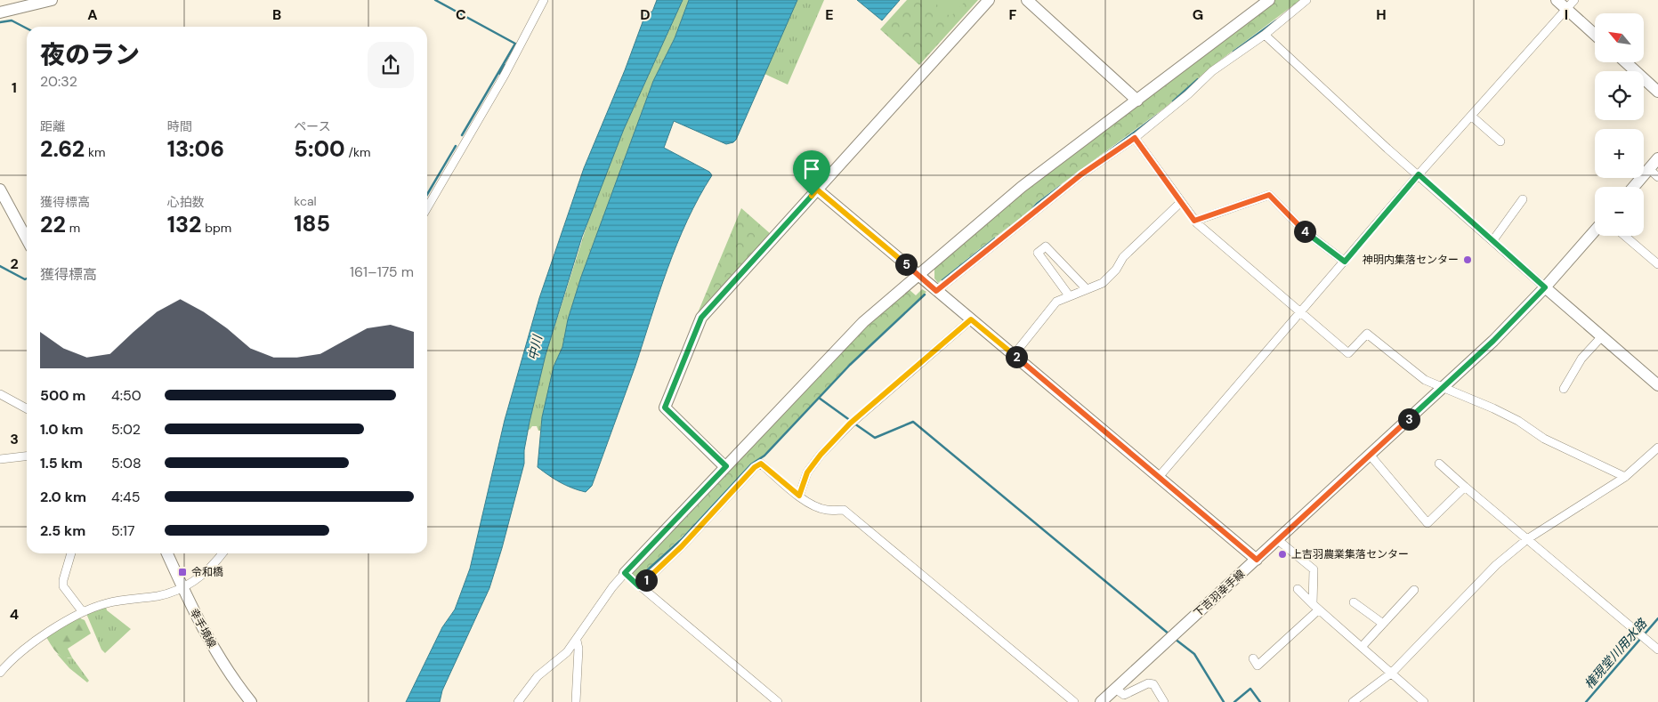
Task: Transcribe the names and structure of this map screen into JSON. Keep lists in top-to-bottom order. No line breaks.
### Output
{"streets":{"street":["下吉羽幸手線","幸手境線"]},"water":["中川","権現堂川用水路"],"places":{"other":["神明内集落センター","上吉羽農業集落センター"],"transit":["令和橋"]},"north":"top left","page":{"map_buttons":["+","−"],"heading":["夜のラン","20:32"],"stats":[["距離","2.62 km"],["時間","13:06"],["ペース","5:00 /km"],["獲得標高","22 m"],["心拍数","132 bpm"],["kcal","185"]],"pins":["4","5","2","3","1"],"chart":["獲得標高","161–175 m"],"list":[{"name":"500 m","note":"4:50"},{"name":"1.0 km","note":"5:02"},{"name":"1.5 km","note":"5:08"},{"name":"2.0 km","note":"4:45"},{"name":"2.5 km","note":"5:17"}]},"grid":{"columns":["A","B","C","D","E","F","G","H","I"],"rows":["1","2","3","4"]}}
